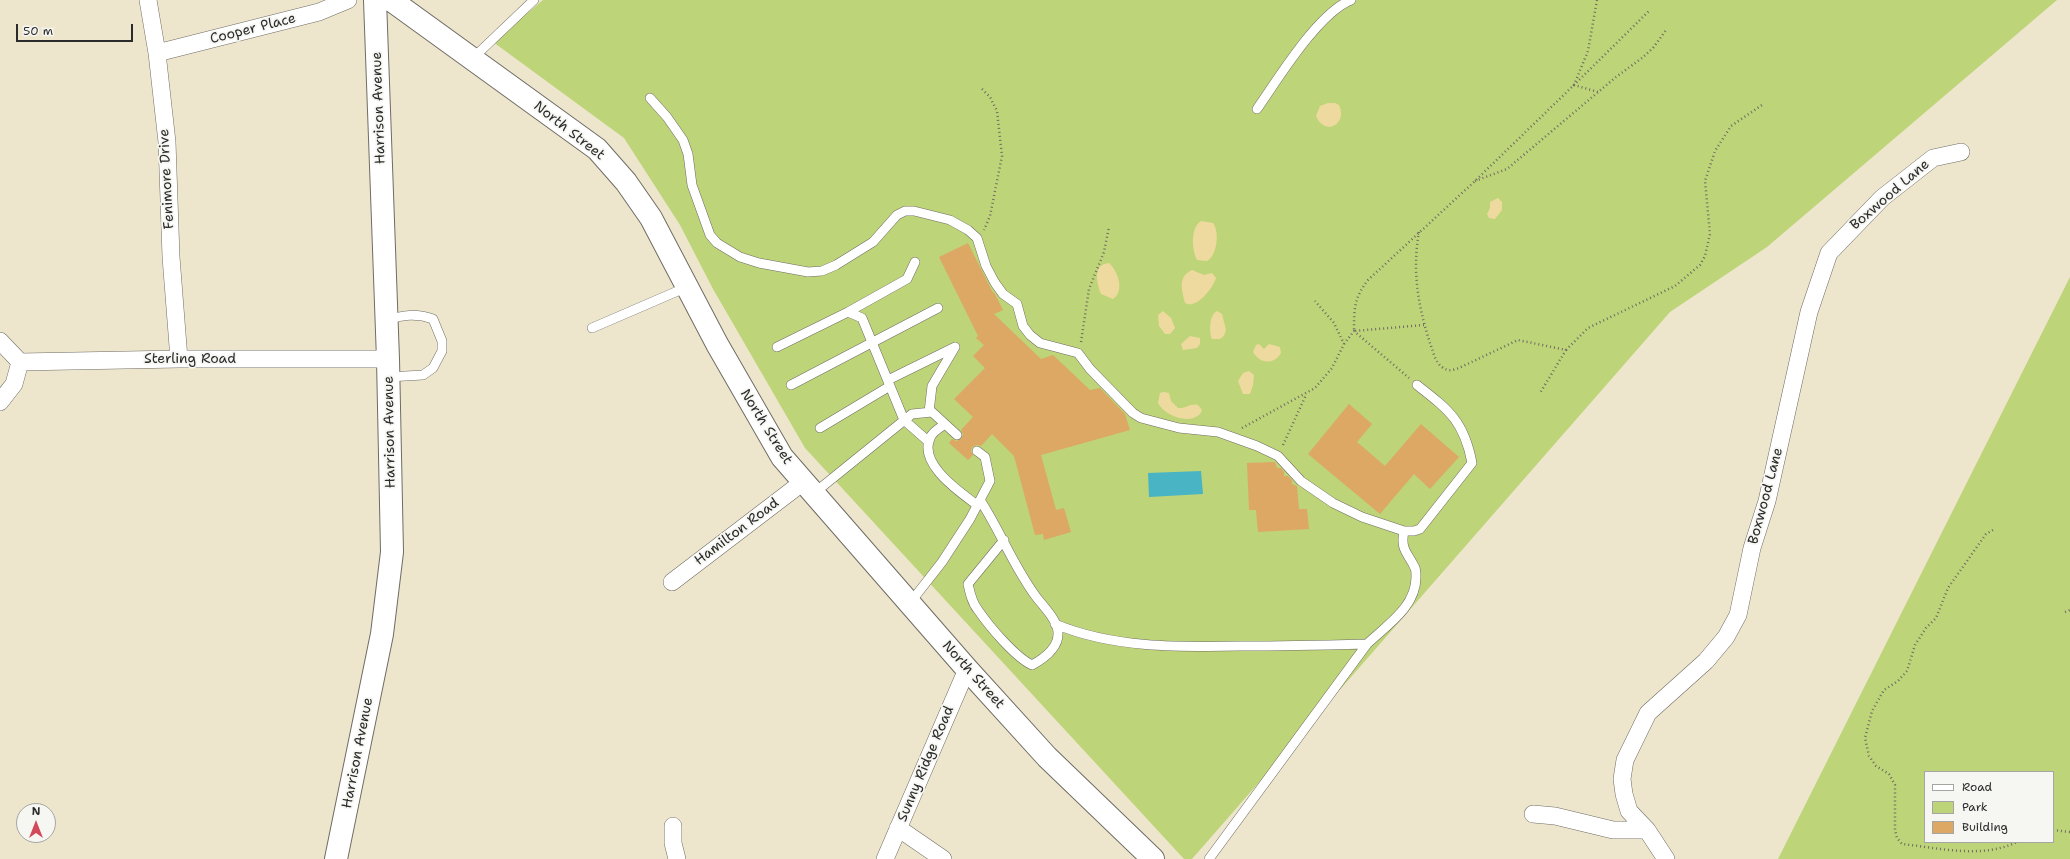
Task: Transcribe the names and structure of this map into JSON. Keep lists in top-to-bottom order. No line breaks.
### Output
{"streets":{"street":["Cooper Place","Harrison Avenue","North Street","Fenimore Drive","Boxwood Lane","Sterling Road","Hamilton Road","Sunny Ridge Road"]},"crossings":[["Cooper Place","Fenimore Drive"],["Harrison Avenue","Sterling Road"],["North Street","Hamilton Road"],["North Street","Sunny Ridge Road"],["Fenimore Drive","Sterling Road"]],"legend":["Road","Park","Building"],"scale_bar":"50 m","north":"top"}
